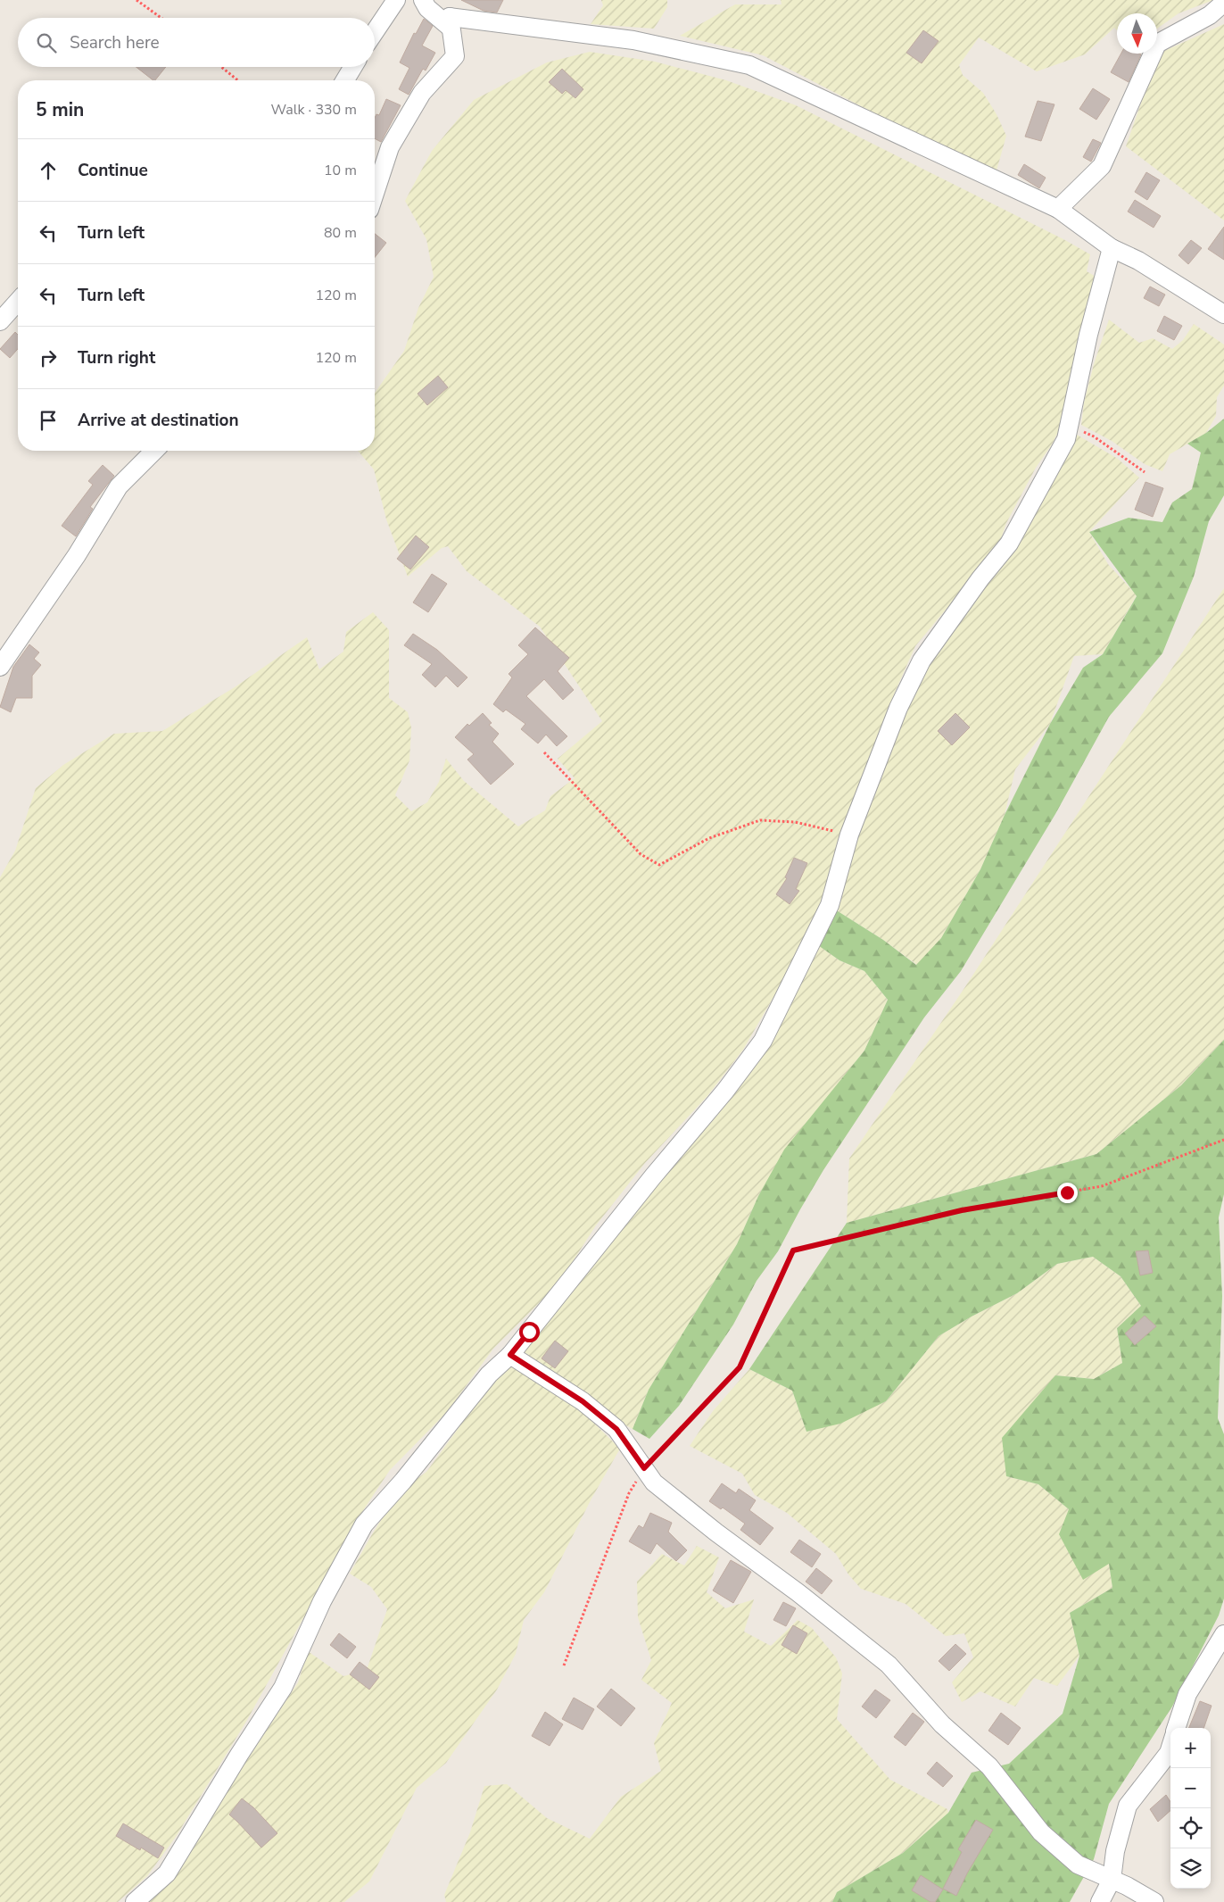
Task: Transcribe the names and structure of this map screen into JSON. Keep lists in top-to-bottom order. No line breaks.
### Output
{"north":"bottom","page":{"search":"Search here","heading":["5 min","Walk · 330 m"],"list":[["Continue","10 m"],["Turn left","80 m"],["Turn left","120 m"],["Turn right","120 m"],"Arrive at destination"],"map_buttons":["+","−"]}}
